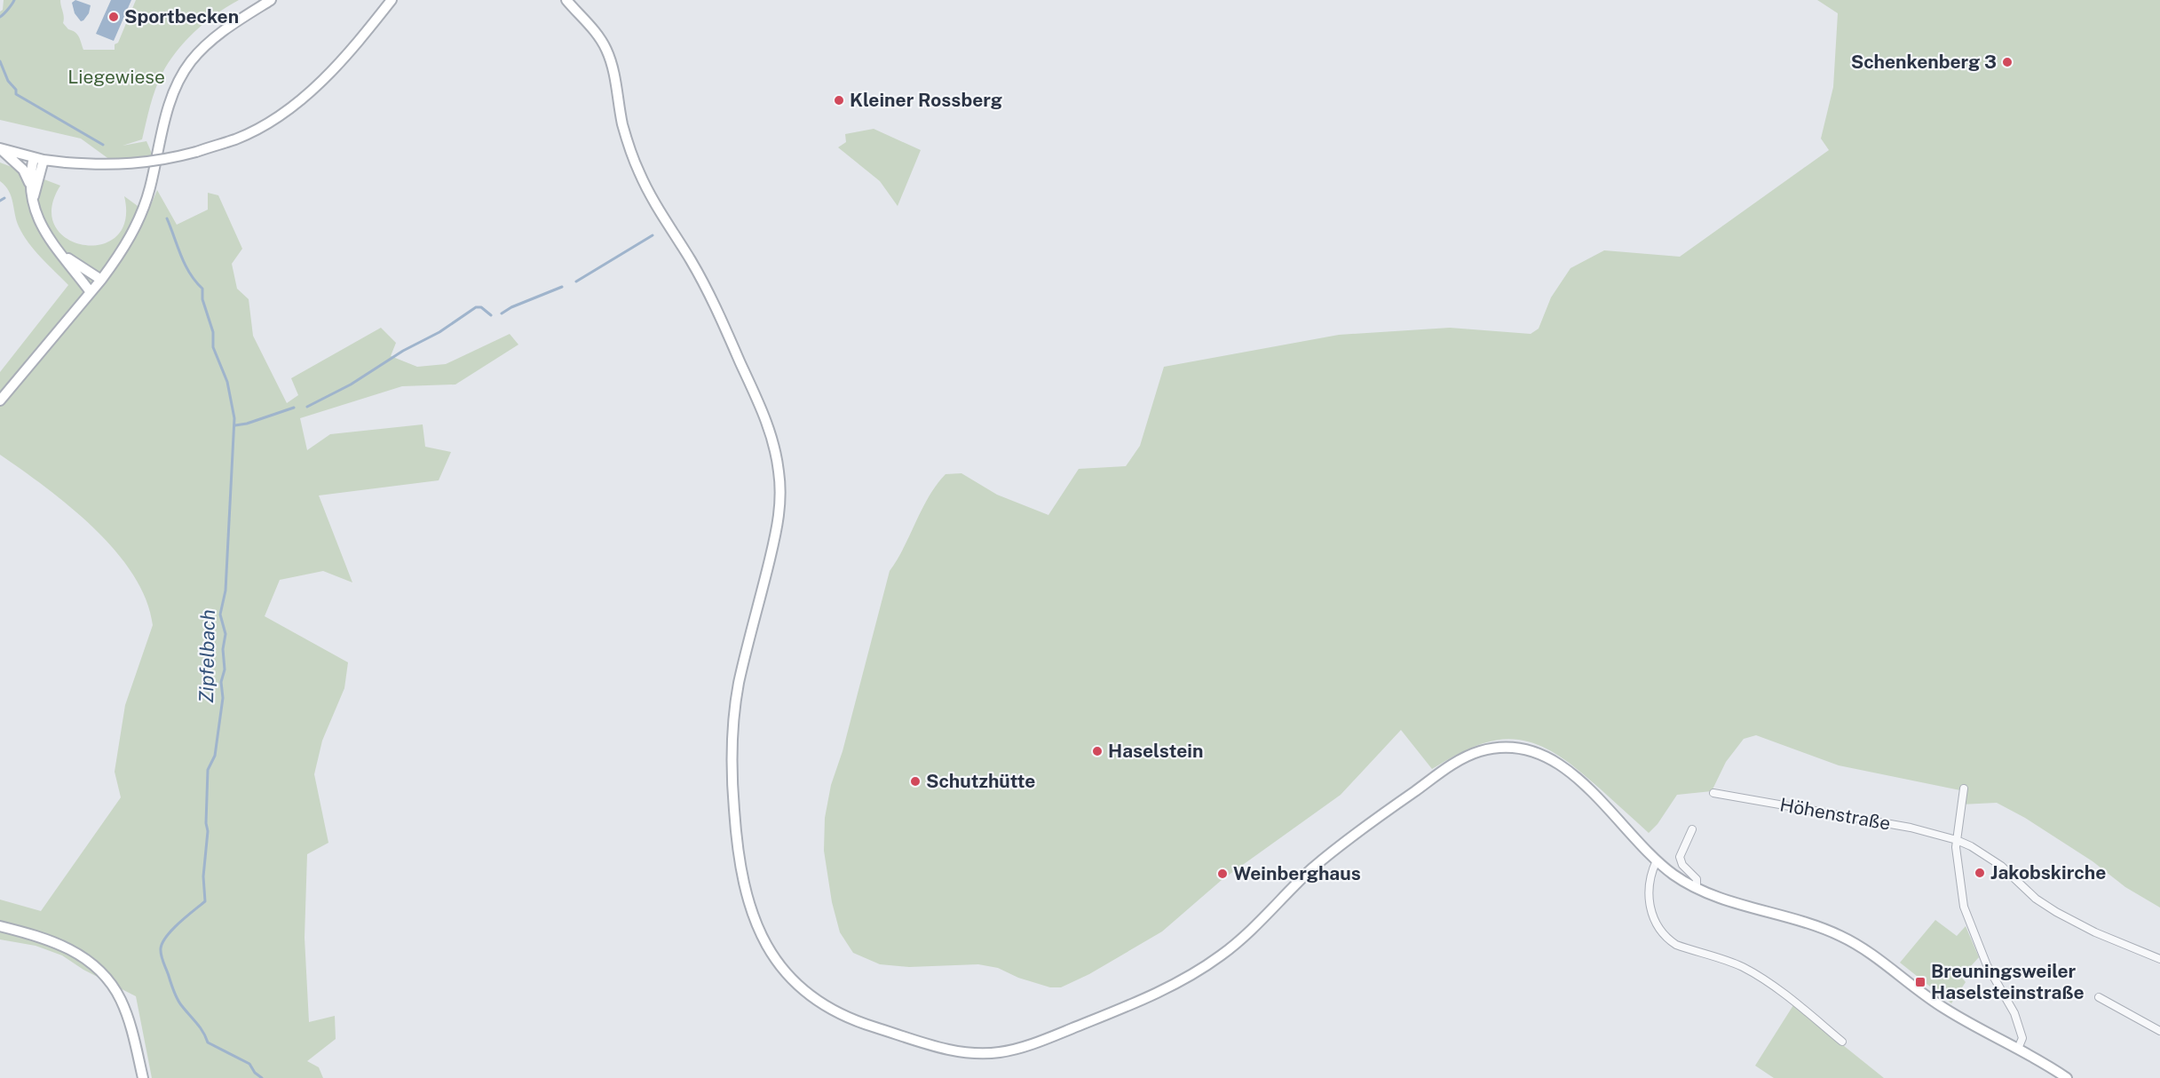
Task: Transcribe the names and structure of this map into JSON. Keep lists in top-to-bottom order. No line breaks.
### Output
{"streets":{"street":["Höhenstraße"]},"water":["Zipfelbach"],"parks":["Liegewiese"],"places":{"other":["Sportbecken","Schenkenberg 3","Kleiner Rossberg","Haselstein","Schutzhütte","Jakobskirche","Weinberghaus"],"transit":["Breuningsweiler Haselsteinstraße"]}}
